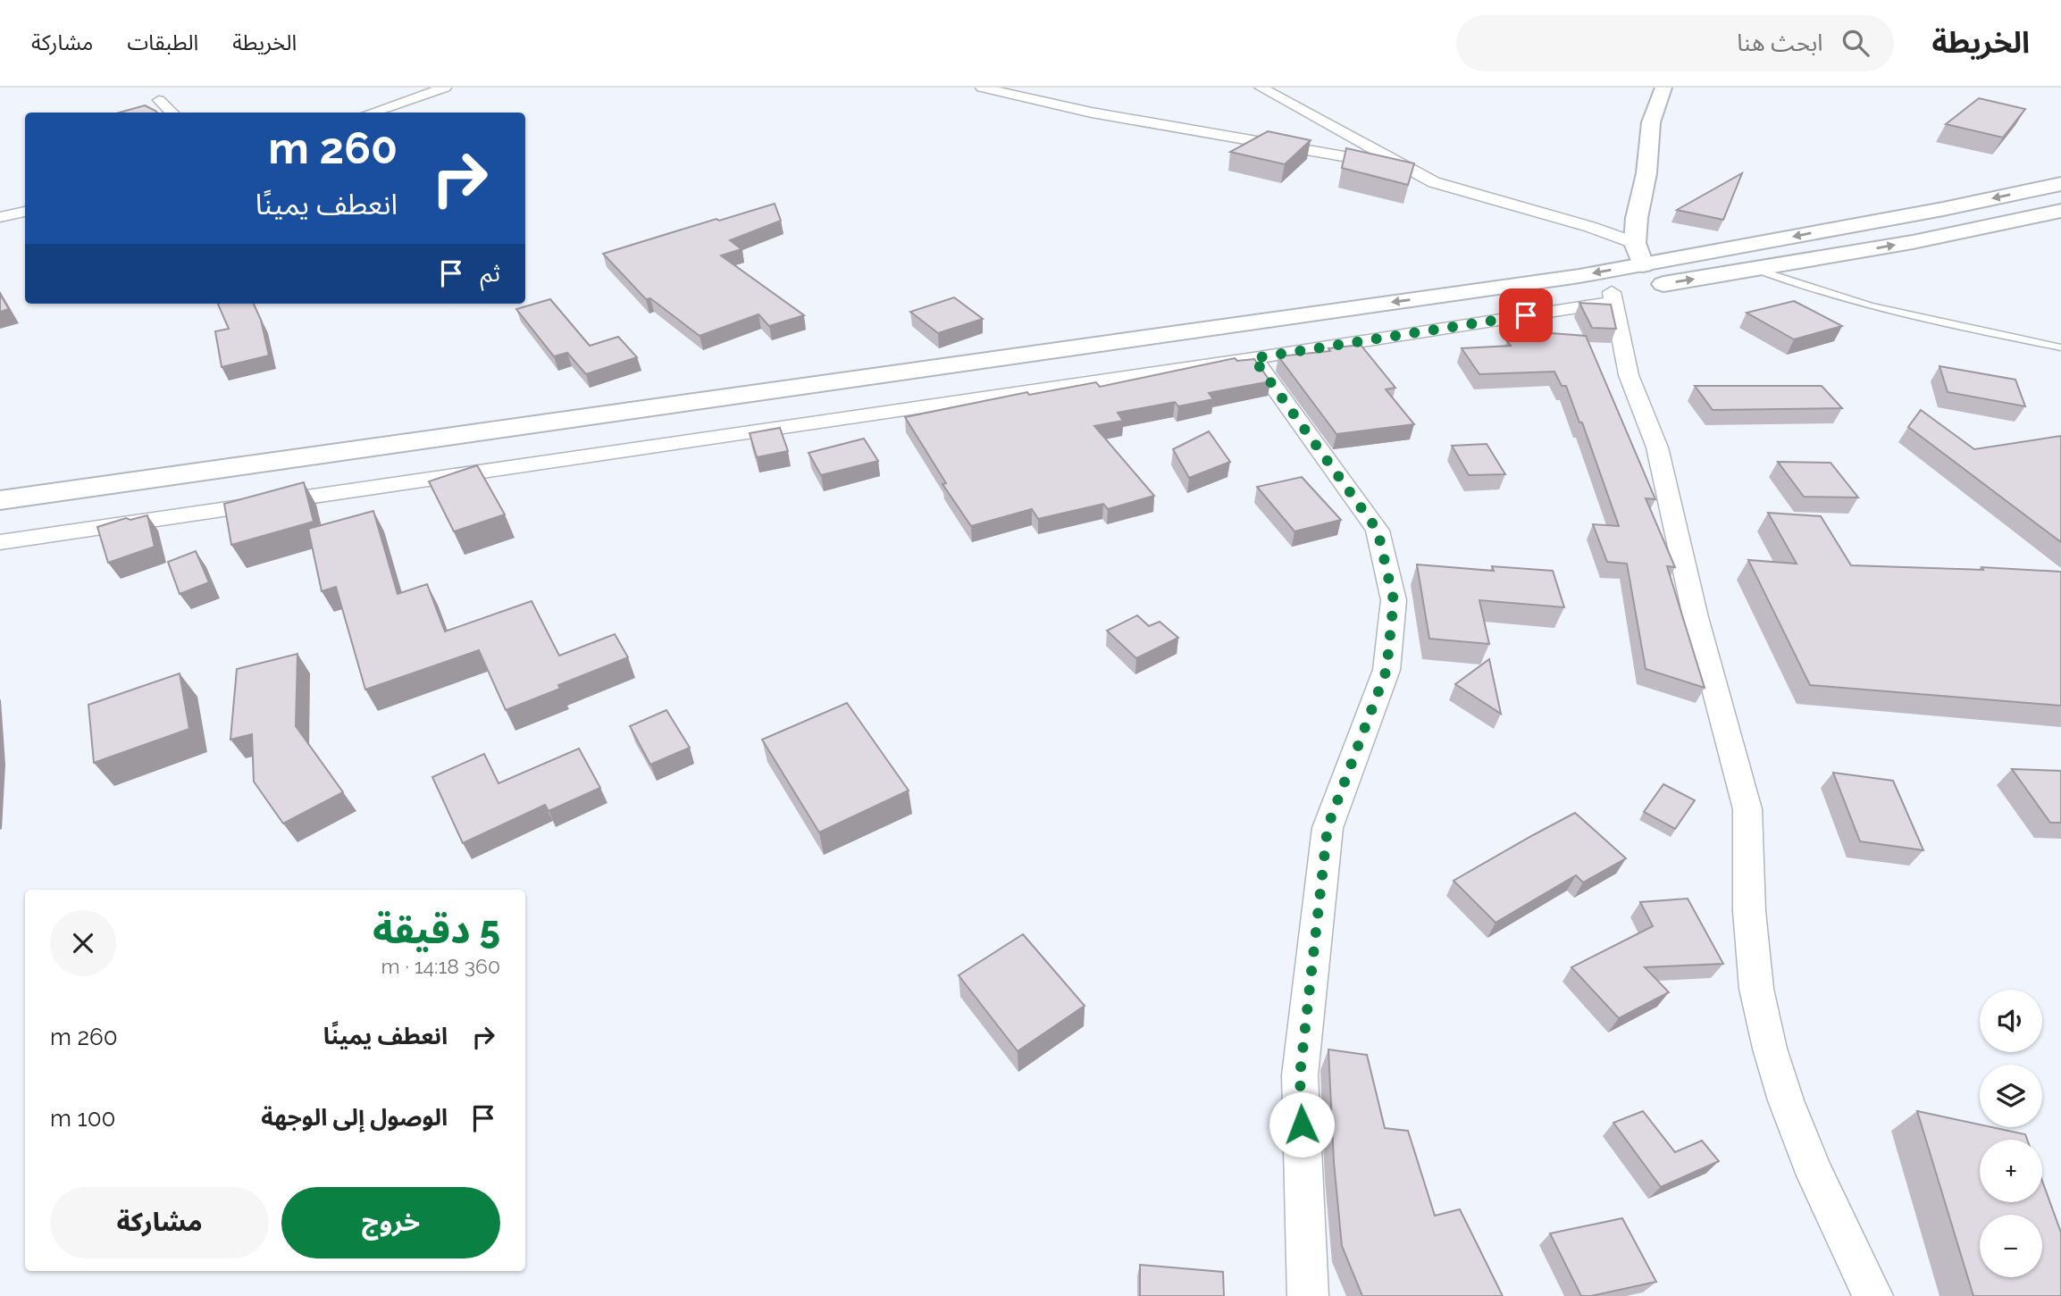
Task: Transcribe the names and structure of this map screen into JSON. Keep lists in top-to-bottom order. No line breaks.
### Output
{"page":{"header":"الخريطة","search":"ابحث هنا","nav":["الخريطة","الطبقات","مشاركة"],"turn":["260 m","انعطف يمينًا"],"then":"ثم","heading":["5 دقيقة","360 m · 14:18"],"map_buttons":["+","−"],"list":[{"name":"انعطف يمينًا","value":"260 m"},{"name":"الوصول إلى الوجهة","value":"100 m"}],"buttons":["خروج","مشاركة"]}}
